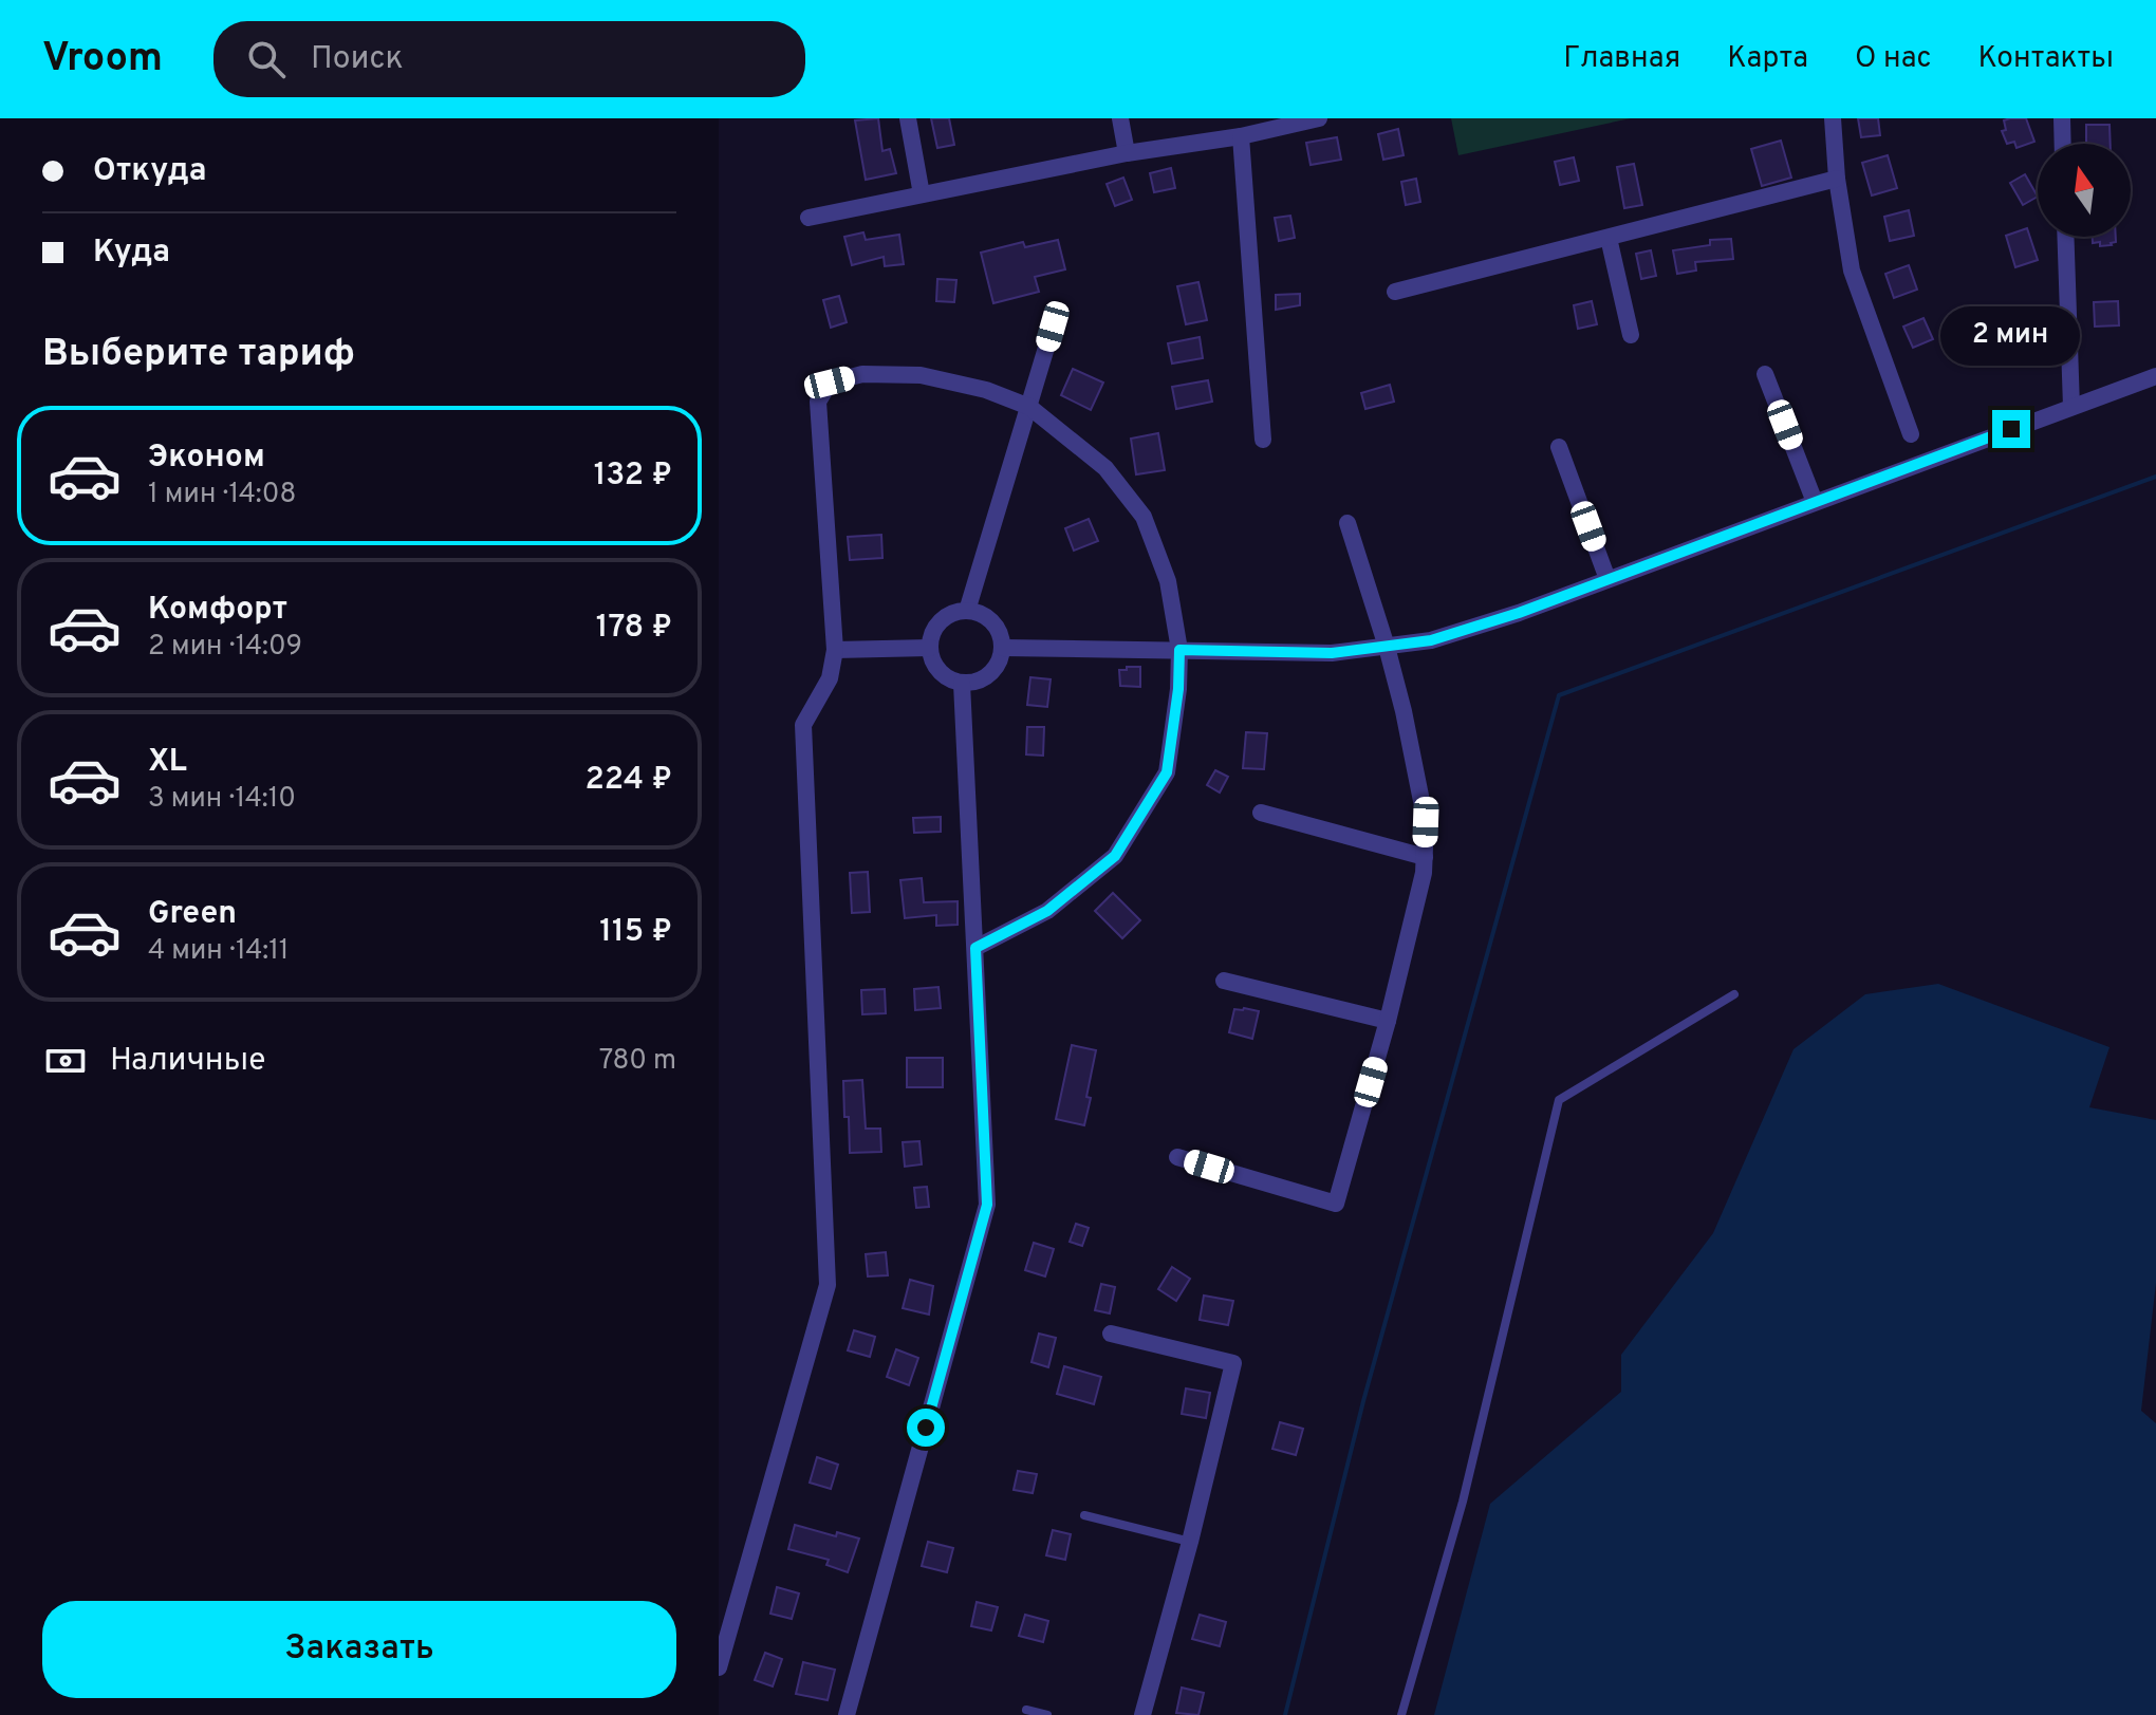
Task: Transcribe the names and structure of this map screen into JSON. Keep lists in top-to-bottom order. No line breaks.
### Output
{"north":"top","page":{"header":"Vroom","search":"Поиск","nav":["Главная","Карта","О нас","Контакты"],"banner":["Откуда","Куда"],"heading":"Выберите тариф","bubble":"2 мин","list":[{"name":"Эконом","note":"1 мин · 14:08","value":"132 ₽"},{"name":"Комфорт","note":"2 мин · 14:09","value":"178 ₽"},{"name":"XL","note":"3 мин · 14:10","value":"224 ₽"},{"name":"Green","note":"4 мин · 14:11","value":"115 ₽"}],"pay":["Наличные","780 m"],"buttons":"Заказать"}}
